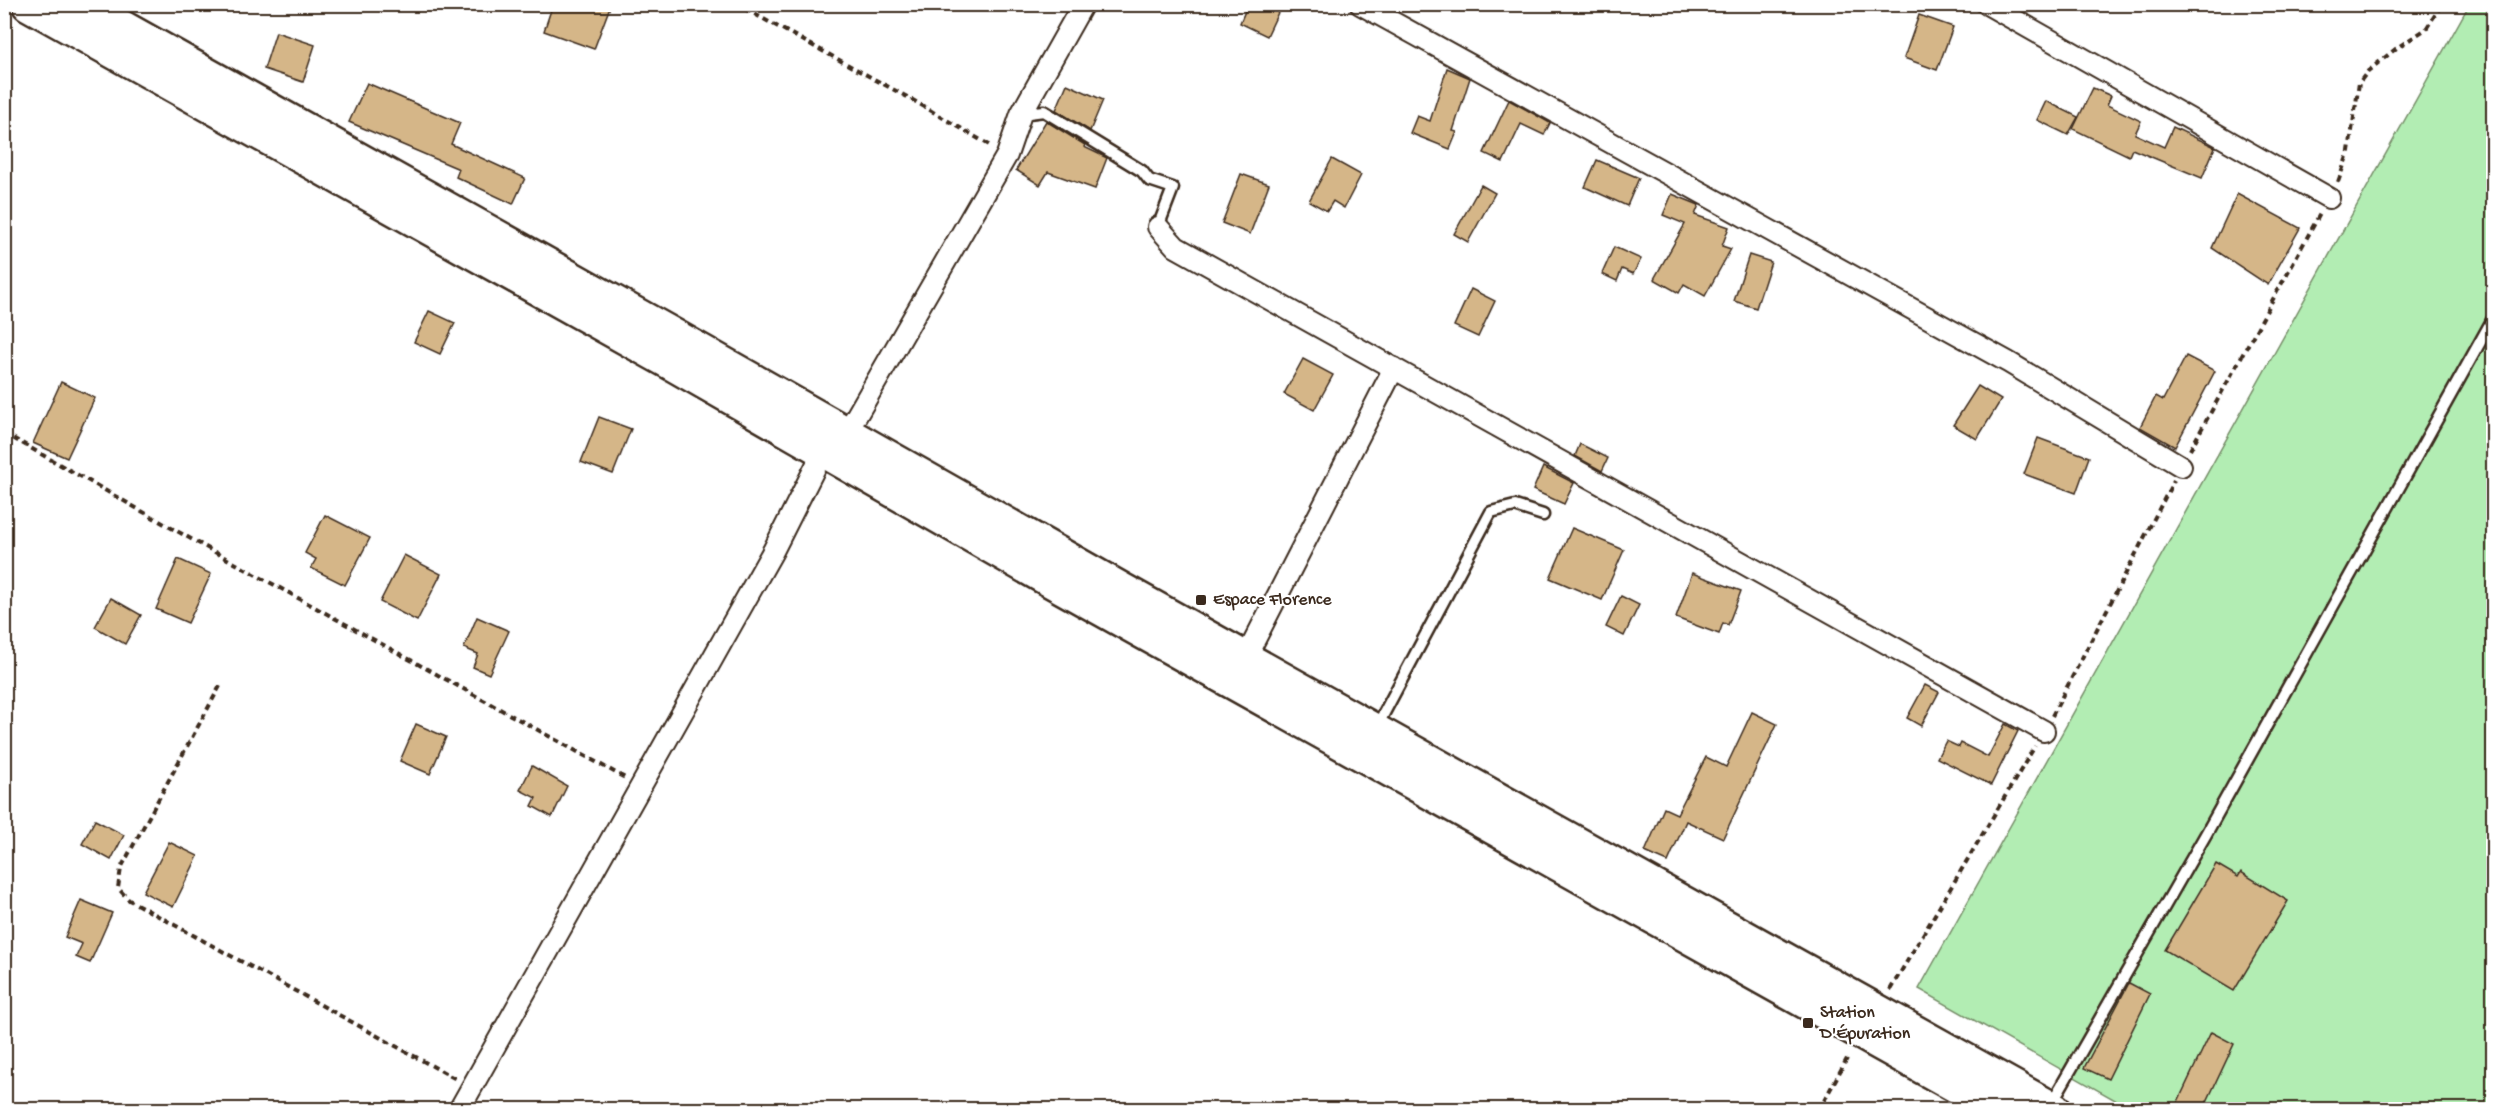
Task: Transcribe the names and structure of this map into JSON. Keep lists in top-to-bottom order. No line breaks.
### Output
{"places":{"transit":["Espace Florence","Station D'Épuration"]}}
